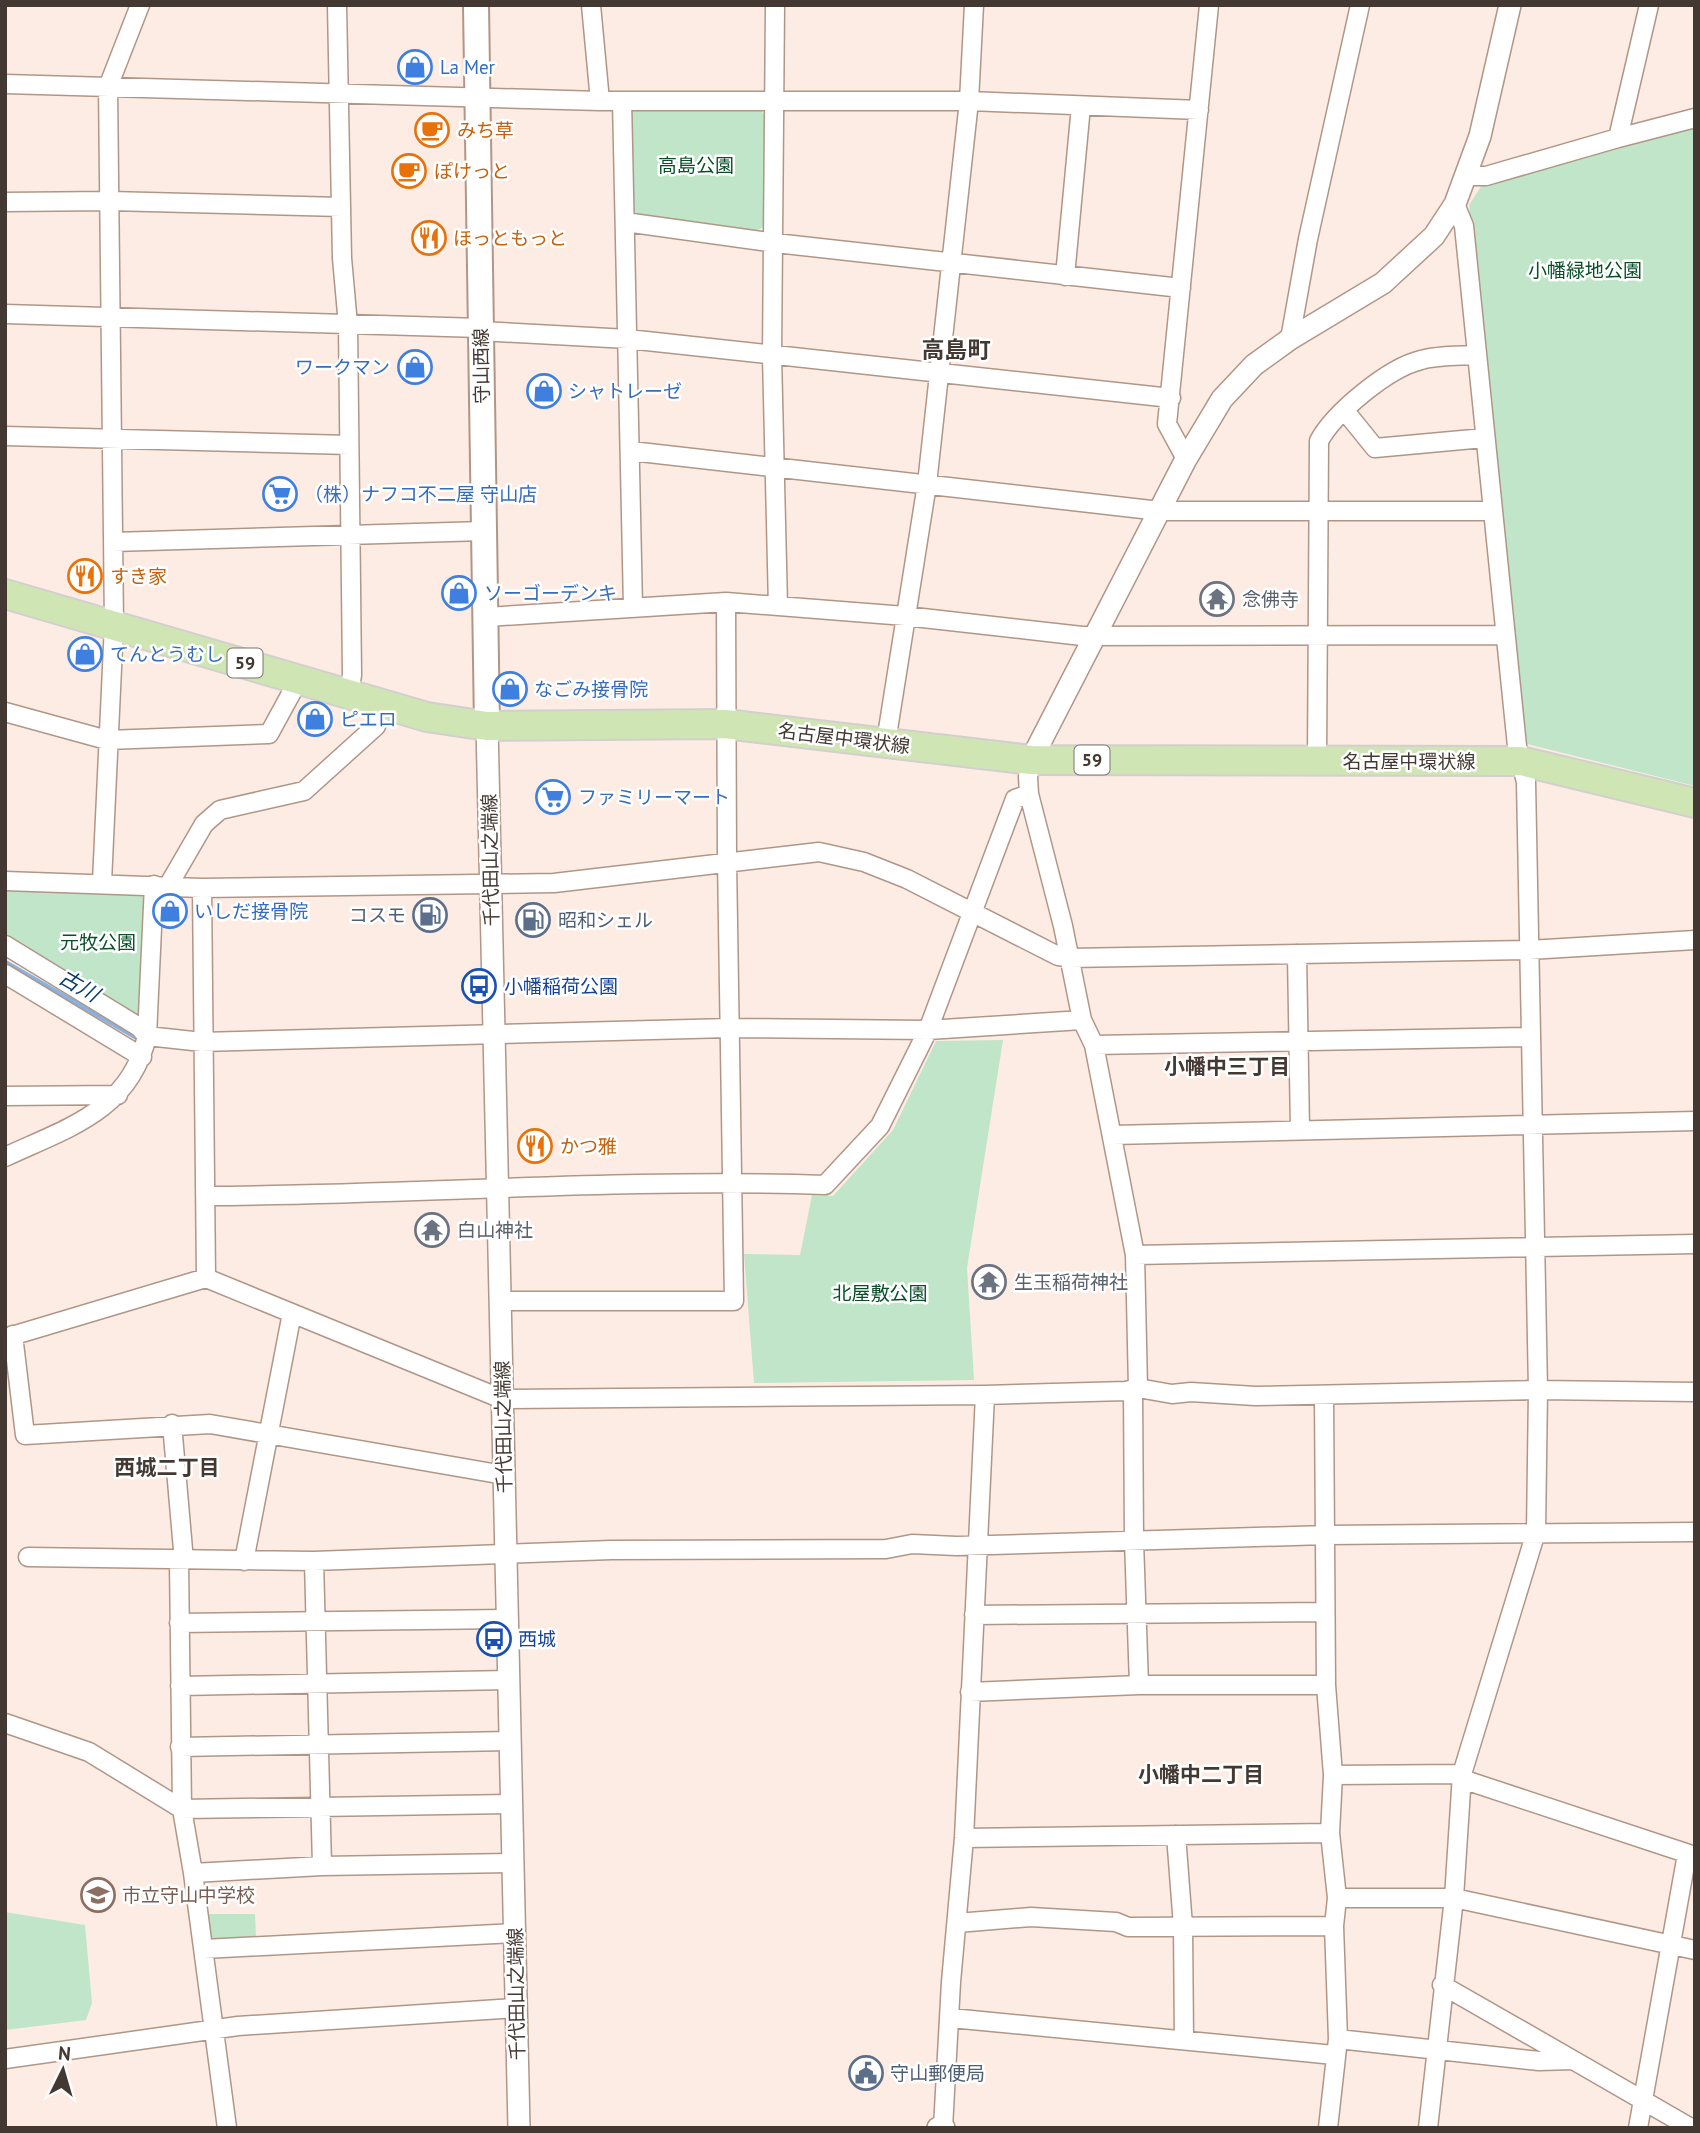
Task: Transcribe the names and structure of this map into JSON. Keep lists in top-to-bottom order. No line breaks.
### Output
{"streets":{"main road":["守山西線","59","名古屋中環状線"],"street":["千代田山之端線"]},"crossings":[["守山西線","名古屋中環状線"],["守山西線","千代田山之端線"],["名古屋中環状線","千代田山之端線"]],"districts":["高島町","小幡中三丁目","西城二丁目","小幡中二丁目"],"water":["古川"],"parks":["高島公園","小幡緑地公園","元牧公園","北屋敷公園"],"places":{"shop":["La Mer","ワークマン","シャトレーゼ","ソーゴーデンキ","てんとうむし","なごみ接骨院","ピエロ","いしだ接骨院"],"cafe":["みち草","ぽけっと"],"restaurant":["ほっともっと","すき家","かつ雅"],"supermarket":["（株）ナフコ不二屋 守山店","ファミリーマート"],"temple":["念佛寺","白山神社","生玉稲荷神社"],"fuel station":["コスモ","昭和シェル"],"bus stop":["小幡稲荷公園","西城"],"school or university":["市立守山中学校"],"public building":["守山郵便局"]},"north":"top"}
